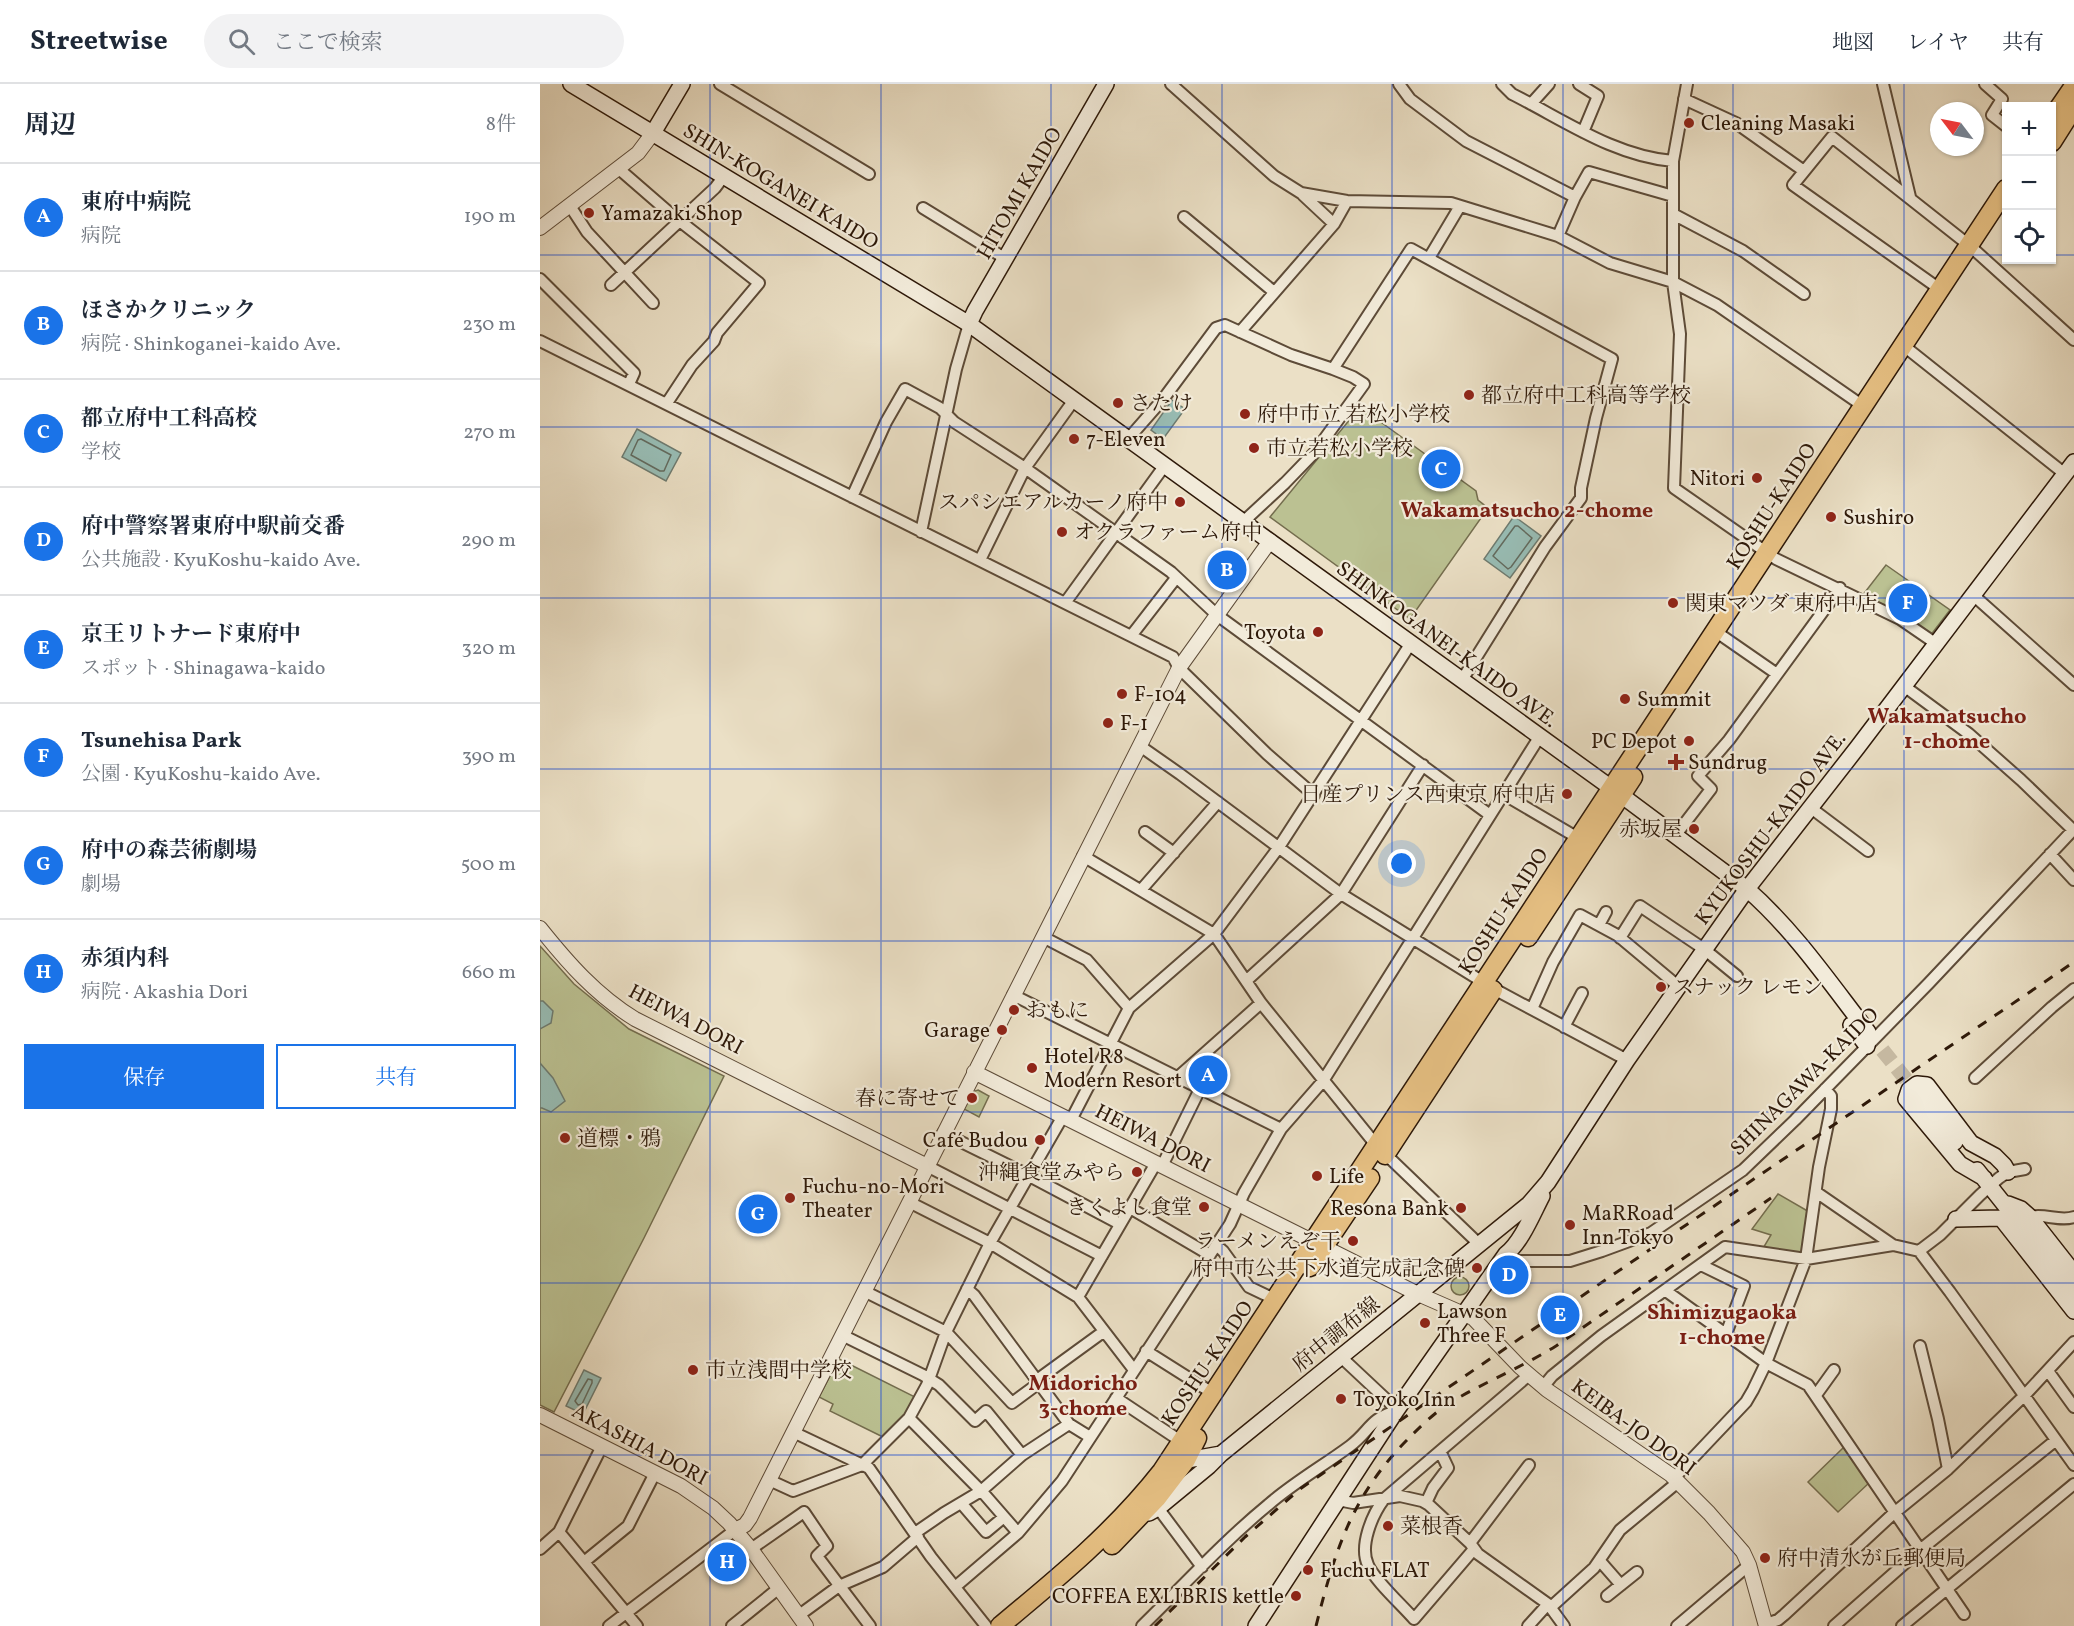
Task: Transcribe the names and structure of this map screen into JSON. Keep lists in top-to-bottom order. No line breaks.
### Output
{"streets":{"highway":["KOSHU-KAIDO"],"main road":["SHIN-KOGANEI KAIDO","HITOMI KAIDO","SHINKOGANEI-KAIDO AVE.","KYUKOSHU-KAIDO AVE.","府中調布線"],"street":["HEIWA DORI","SHINAGAWA-KAIDO","KEIBA-JO DORI","AKASHIA DORI"]},"crossings":[["SHIN-KOGANEI KAIDO","HITOMI KAIDO"],["SHIN-KOGANEI KAIDO","SHINKOGANEI-KAIDO AVE."],["HITOMI KAIDO","SHINKOGANEI-KAIDO AVE."],["KOSHU-KAIDO","SHINKOGANEI-KAIDO AVE."],["KOSHU-KAIDO","HEIWA DORI"],["KOSHU-KAIDO","府中調布線"],["SHINKOGANEI-KAIDO AVE.","KYUKOSHU-KAIDO AVE."],["SHINKOGANEI-KAIDO AVE.","SHINAGAWA-KAIDO"],["KYUKOSHU-KAIDO AVE.","府中調布線"],["HEIWA DORI","府中調布線"],["HEIWA DORI","KEIBA-JO DORI"]],"districts":["Wakamatsucho 2-chome","Wakamatsucho 1-chome","Shimizugaoka 1-chome","Midoricho 3-chome"],"places":{"other":["Cleaning Masaki","Yamazaki Shop","都立府中工科高等学校","さたけ","府中市立 若松小学校","7-Eleven","市立若松小学校","Nitori","スパシエアルカーノ府中","Sushiro","オクラファーム府中","関東マツダ 東府中店","Toyota","F-104","Summit","F-1","PC Depot","日産プリンス西東京 府中店","赤坂屋","スナック レモン","おもに","Garage","Hotel R8 Modern Resort","春に寄せて","道標・鴉","Café Budou","沖縄食堂みやら","Life","Fuchu-no-Mori Theater","きくよし食堂","Resona Bank","MaRRoad Inn Tokyo","ラーメンえぞ干","府中市公共下水道完成記念碑","Lawson Three F","市立浅間中学校","Toyoko Inn","菜根香","府中清水が丘郵便局","Fuchu FLAT","COFFEA EXLIBRIS kettle"],"health":["Sundrug"]},"north":"top left","page":{"header":"Streetwise","search":"ここで検索","nav":["地図","レイヤ","共有"],"heading":["周辺","8件"],"map_buttons":["+","−"],"list":[{"mark":"A","name":"東府中病院","note":"病院","value":"190 m"},{"mark":"B","name":"ほさかクリニック","note":"病院 · Shinkoganei-kaido Ave.","value":"230 m"},{"mark":"C","name":"都立府中工科高校","note":"学校","value":"270 m"},{"mark":"D","name":"府中警察署東府中駅前交番","note":"公共施設 · KyuKoshu-kaido Ave.","value":"290 m"},{"mark":"E","name":"京王リトナード東府中","note":"スポット · Shinagawa-kaido","value":"320 m"},{"mark":"F","name":"Tsunehisa Park","note":"公園 · KyuKoshu-kaido Ave.","value":"390 m"},{"mark":"G","name":"府中の森芸術劇場","note":"劇場","value":"500 m"},{"mark":"H","name":"赤須内科","note":"病院 · Akashia Dori","value":"660 m"}],"pins":["C","B","F","A","G","D","E","H"],"buttons":["保存","共有"]}}
